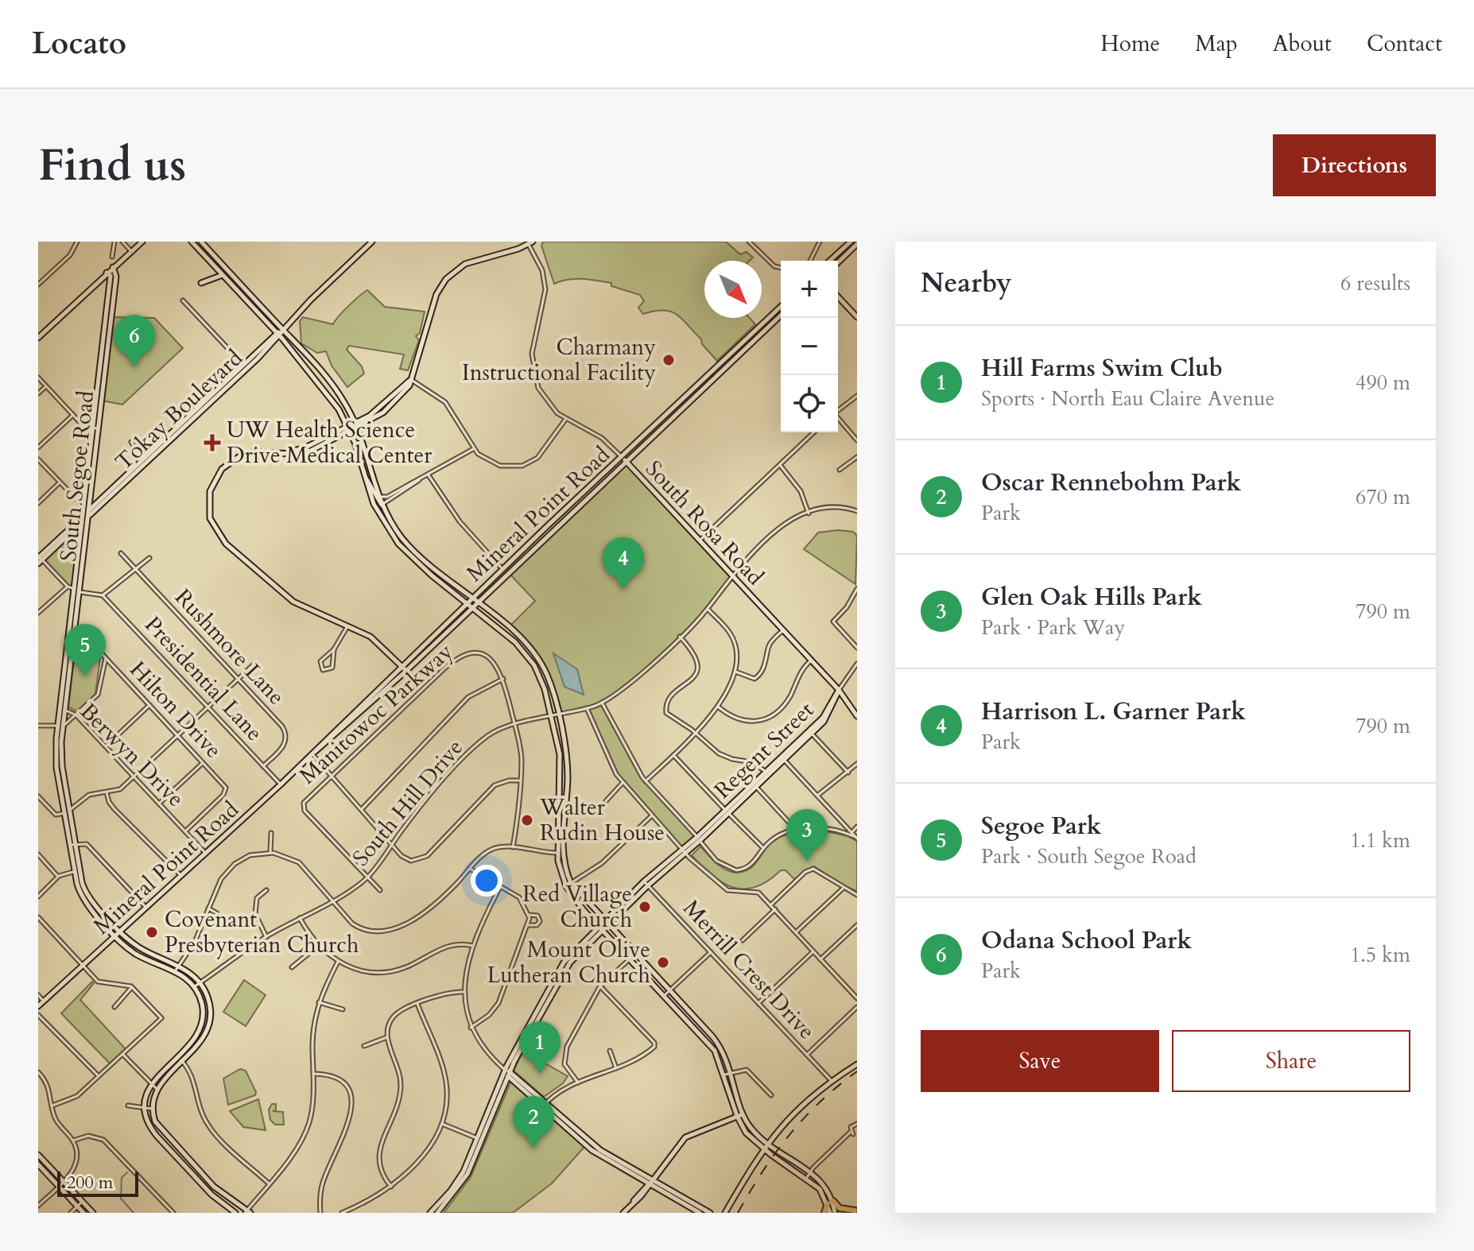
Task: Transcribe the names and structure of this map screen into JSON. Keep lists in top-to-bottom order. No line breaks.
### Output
{"streets":{"street":["Tokay Boulevard","South Segoe Road","Mineral Point Road","South Rosa Road","Rushmore Lane","Presidential Lane","Hilton Drive","Manitowoc Parkway","Regent Street","Berwyn Drive","South Hill Drive","Merrill Crest Drive"]},"crossings":[["Tokay Boulevard","South Segoe Road"],["South Segoe Road","Mineral Point Road"],["South Segoe Road","Hilton Drive"],["South Segoe Road","Berwyn Drive"],["South Segoe Road","South Hill Drive"],["Mineral Point Road","South Rosa Road"],["Mineral Point Road","Presidential Lane"],["Mineral Point Road","Berwyn Drive"],["South Rosa Road","Regent Street"],["South Rosa Road","South Hill Drive"],["Rushmore Lane","Presidential Lane"],["Hilton Drive","Berwyn Drive"],["Manitowoc Parkway","South Hill Drive"],["Regent Street","Merrill Crest Drive"]],"places":{"other":["Charmany Instructional Facility","Walter Rudin House","Red Village Church","Covenant Presbyterian Church","Mount Olive Lutheran Church"],"health":["UW Health Science Drive Medical Center"]},"scale_bar":"200 m","north":"bottom right","page":{"header":"Locato","nav":["Home","Map","About","Contact"],"buttons":["Directions",["Save","Share"]],"title":"Find us","heading":["Nearby","6 results"],"map_buttons":["+","−"],"pins":["6","4","5","3","1","2"],"list":[{"mark":"1","name":"Hill Farms Swim Club","note":"Sports · North Eau Claire Avenue","value":"490 m"},{"mark":"2","name":"Oscar Rennebohm Park","note":"Park","value":"670 m"},{"mark":"3","name":"Glen Oak Hills Park","note":"Park · Park Way","value":"790 m"},{"mark":"4","name":"Harrison L. Garner Park","note":"Park","value":"790 m"},{"mark":"5","name":"Segoe Park","note":"Park · South Segoe Road","value":"1.1 km"},{"mark":"6","name":"Odana School Park","note":"Park","value":"1.5 km"}],"scale":"200 m"}}
